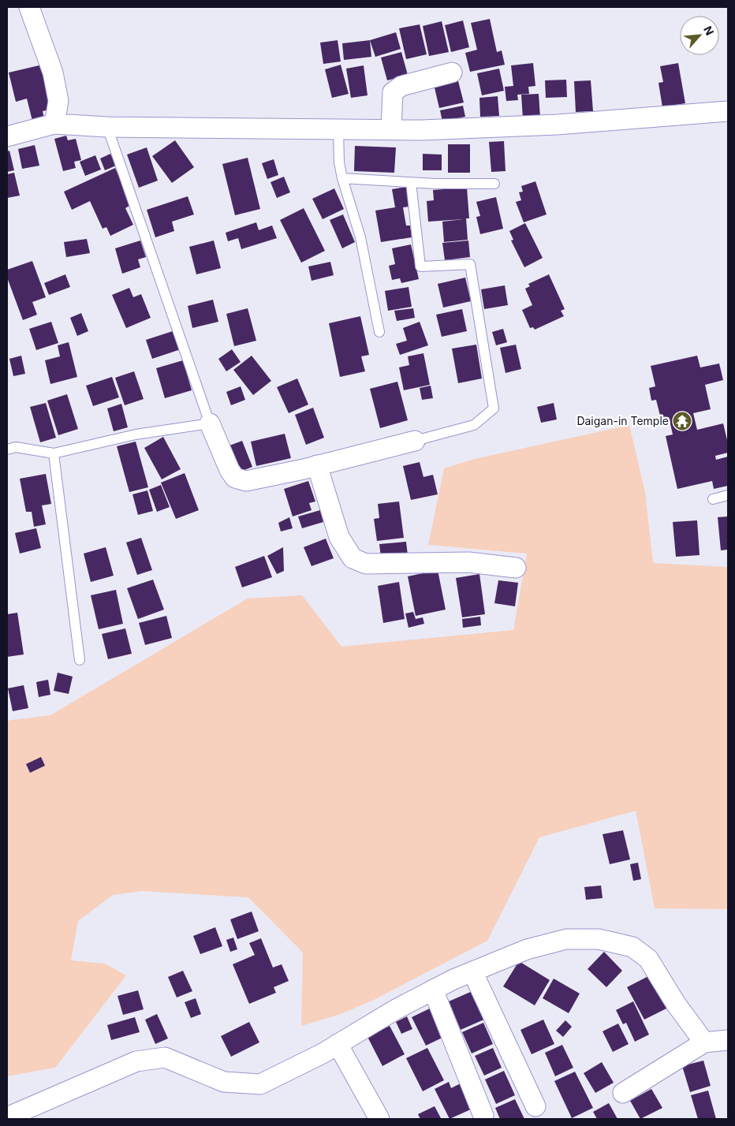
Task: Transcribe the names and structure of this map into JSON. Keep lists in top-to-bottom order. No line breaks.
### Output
{"places":{"temple":["Daigan-in Temple"]},"north":"top right"}
